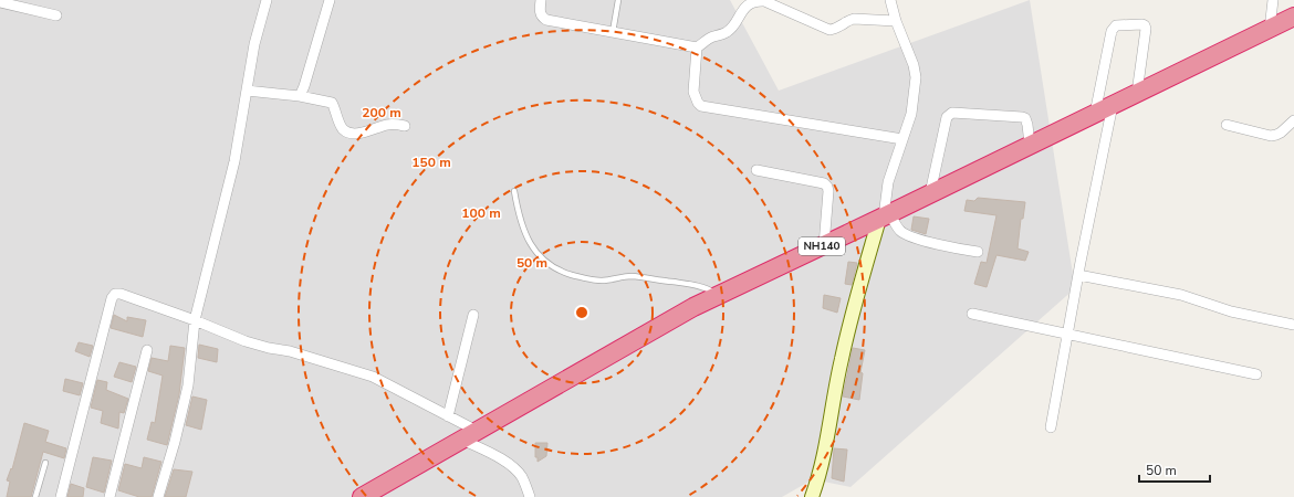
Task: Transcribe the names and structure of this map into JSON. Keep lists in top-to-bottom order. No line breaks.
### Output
{"streets":{"highway":["NH140"]},"scale_bar":"50 m","rings":["200 m","150 m","100 m","50 m"]}
